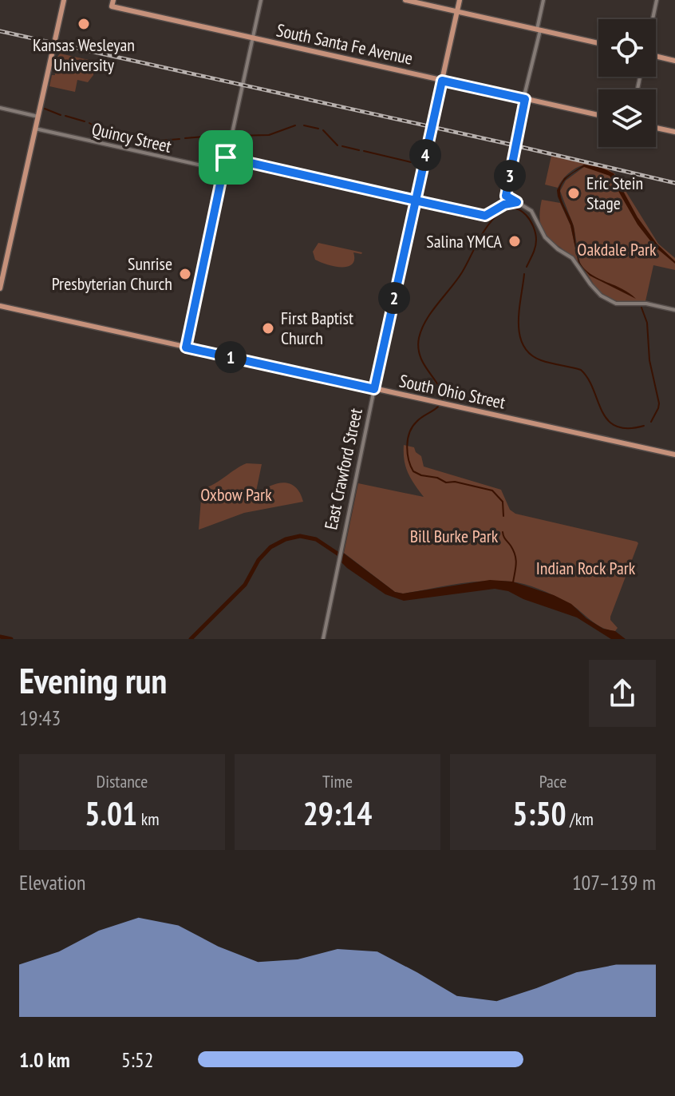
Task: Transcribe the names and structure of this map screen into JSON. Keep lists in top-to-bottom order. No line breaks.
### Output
{"streets":{"main road":["South Santa Fe Avenue","South Ohio Street","East Crawford Street"],"street":["Quincy Street"]},"crossings":[["South Santa Fe Avenue","East Crawford Street"],["South Ohio Street","East Crawford Street"]],"parks":["Oakdale Park","Oxbow Park","Bill Burke Park","Indian Rock Park"],"places":["Kansas Wesleyan University","Eric Stein Stage","Salina YMCA","Sunrise Presbyterian Church","First Baptist Church"],"page":{"pins":["4","3","2","1"],"heading":["Evening run","19:43"],"stats":[["Distance","5.01 km"],["Time","29:14"],["Pace","5:50 /km"]],"chart":["Elevation","107–139 m"],"list":[{"name":"1.0 km","note":"5:52"}]}}
